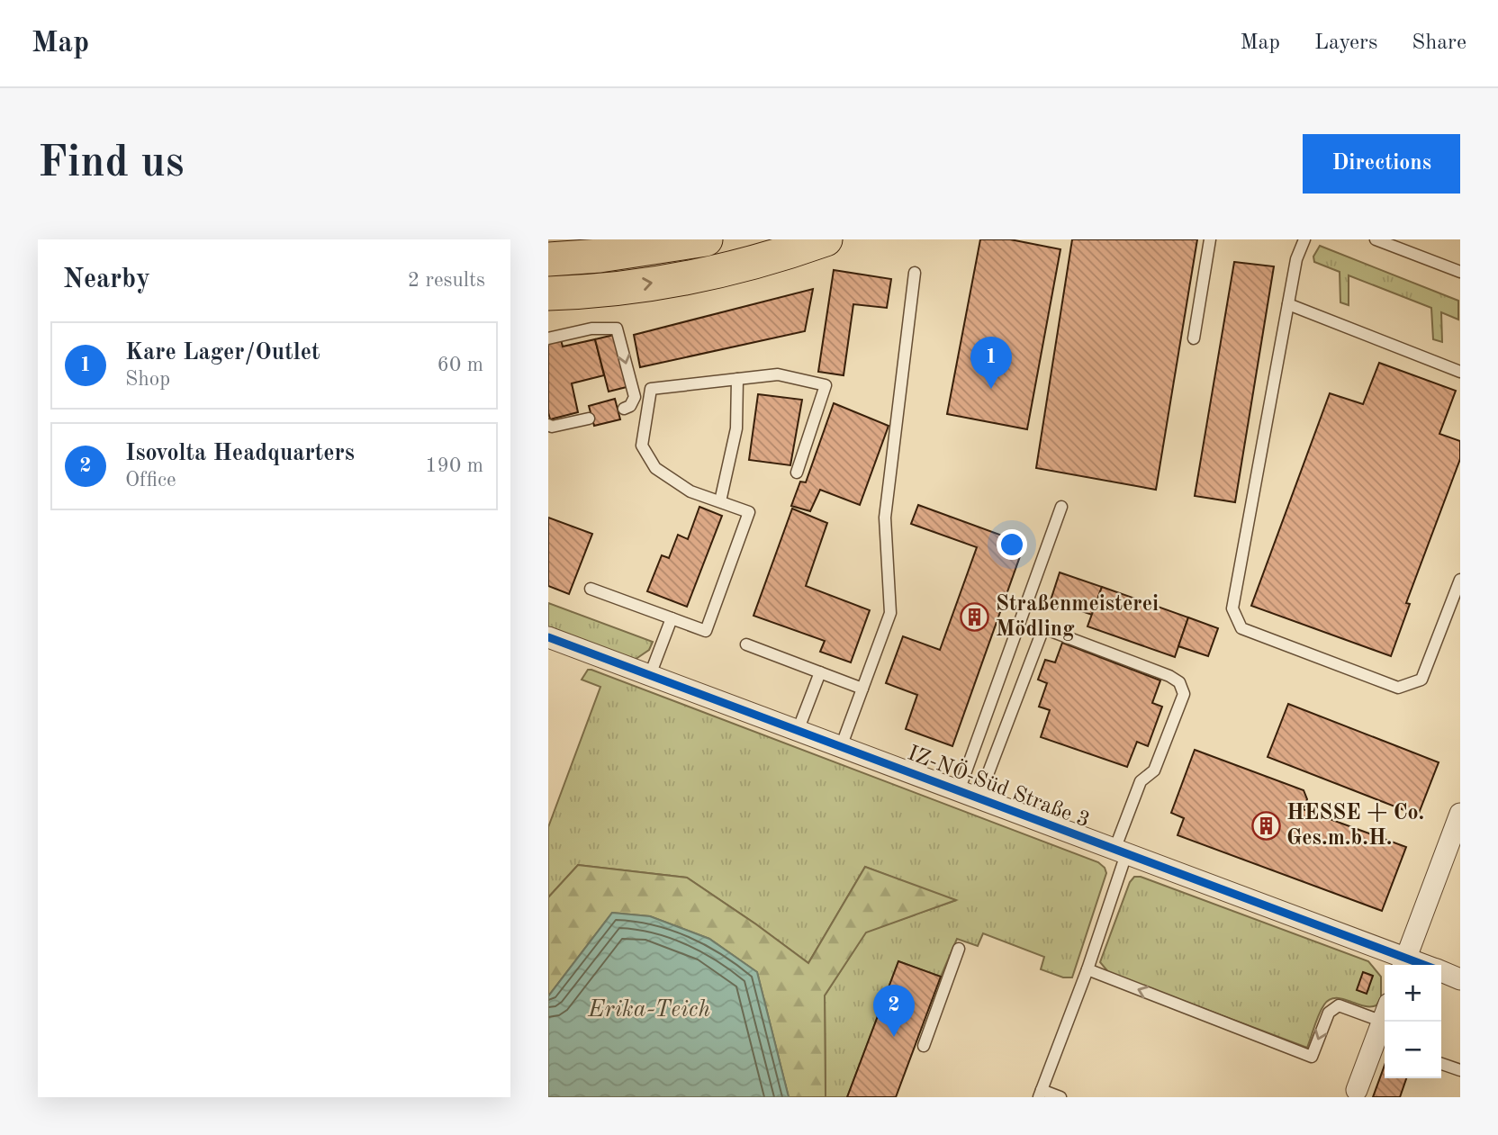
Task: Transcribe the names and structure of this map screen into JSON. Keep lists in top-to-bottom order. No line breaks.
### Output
{"streets":{"street":["IZ-NÖ-Süd Straße 3"]},"water":["Erika-Teich"],"places":{"building":["Straßenmeisterei Mödling","HESSE + Co. Ges.m.b.H."]},"page":{"header":"Map","nav":["Map","Layers","Share"],"buttons":"Directions","title":"Find us","heading":["Nearby","2 results"],"list":[{"mark":"1","name":"Kare Lager/Outlet","note":"Shop","value":"60 m"},{"mark":"2","name":"Isovolta Headquarters","note":"Office","value":"190 m"}],"pins":["1","2"],"map_buttons":["+","−"]}}
